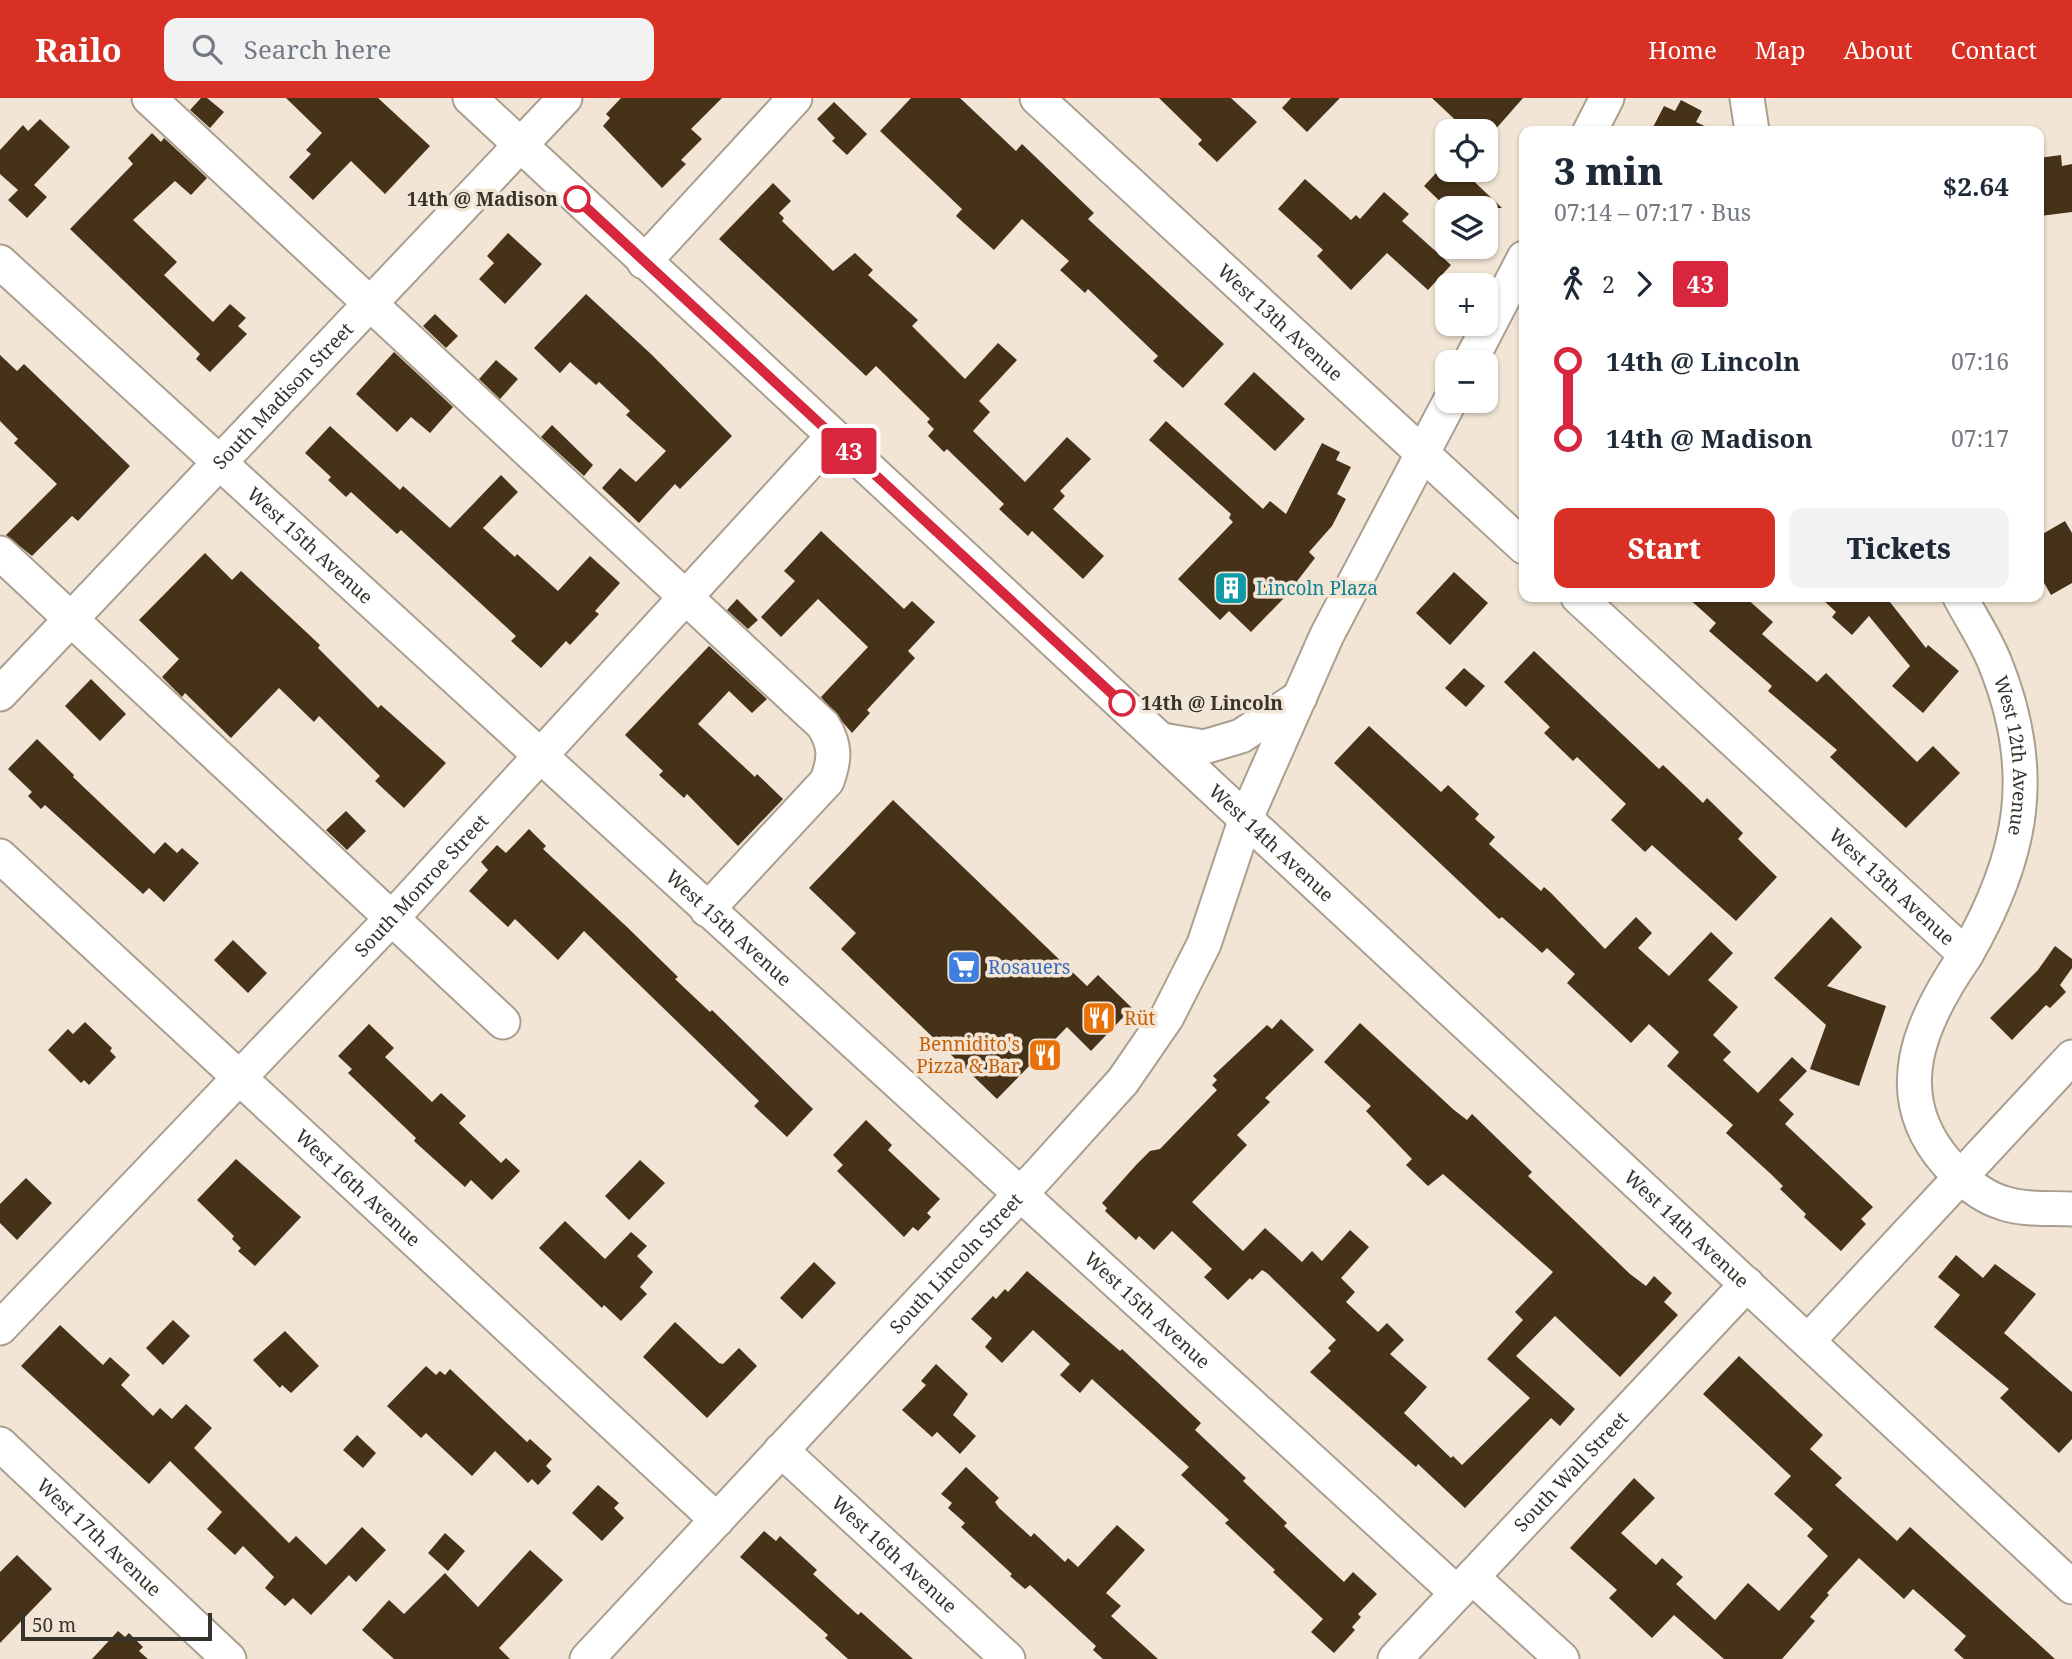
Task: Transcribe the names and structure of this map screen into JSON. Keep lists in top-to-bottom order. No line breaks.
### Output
{"streets":{"street":["West 13th Avenue","South Madison Street","West 15th Avenue","West 12th Avenue","West 14th Avenue","South Monroe Street","West 16th Avenue","South Lincoln Street","South Wall Street","West 17th Avenue"]},"crossings":[["West 13th Avenue","West 12th Avenue"],["South Madison Street","West 15th Avenue"],["South Madison Street","West 14th Avenue"],["West 15th Avenue","South Monroe Street"],["West 15th Avenue","South Lincoln Street"],["West 15th Avenue","South Wall Street"],["West 14th Avenue","South Monroe Street"],["West 14th Avenue","South Lincoln Street"],["West 14th Avenue","South Wall Street"],["South Monroe Street","West 16th Avenue"],["West 16th Avenue","South Lincoln Street"]],"places":{"other":["14th @ Madison","14th @ Lincoln"],"building":["Lincoln Plaza"],"supermarket":["Rosauers"],"restaurant":["Rüt","Bennidito's Pizza & Bar"]},"lines":["bus line 43"],"scale_bar":"50 m","page":{"header":"Railo","search":"Search here","nav":["Home","Map","About","Contact"],"on_map":"43","map_buttons":["+","−"],"heading":["3 min","07:14 – 07:17 · Bus","$2.64"],"legs":["2","43"],"list":[{"name":"14th @ Lincoln","value":"07:16"},{"name":"14th @ Madison","value":"07:17"}],"buttons":["Start","Tickets"],"scale":"50 m"}}
